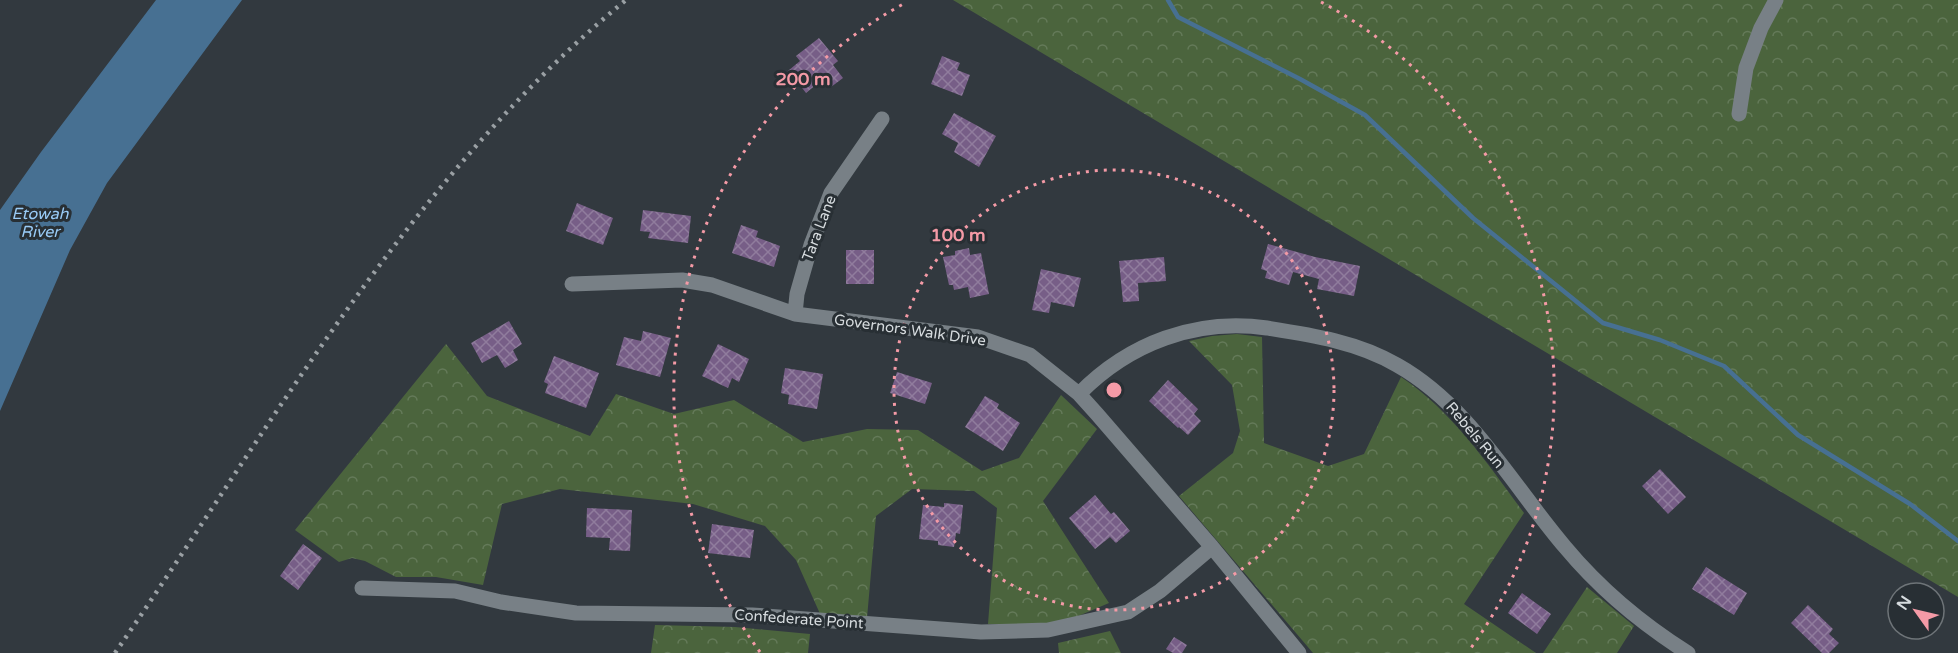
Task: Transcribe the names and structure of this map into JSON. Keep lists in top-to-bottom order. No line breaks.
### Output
{"streets":{"street":["Tara Lane","Governors Walk Drive","Rebels Run","Confederate Point"]},"crossings":[["Tara Lane","Governors Walk Drive"],["Governors Walk Drive","Rebels Run"],["Governors Walk Drive","Confederate Point"]],"water":["Etowah River"],"north":"top left","rings":["200 m","100 m"]}
